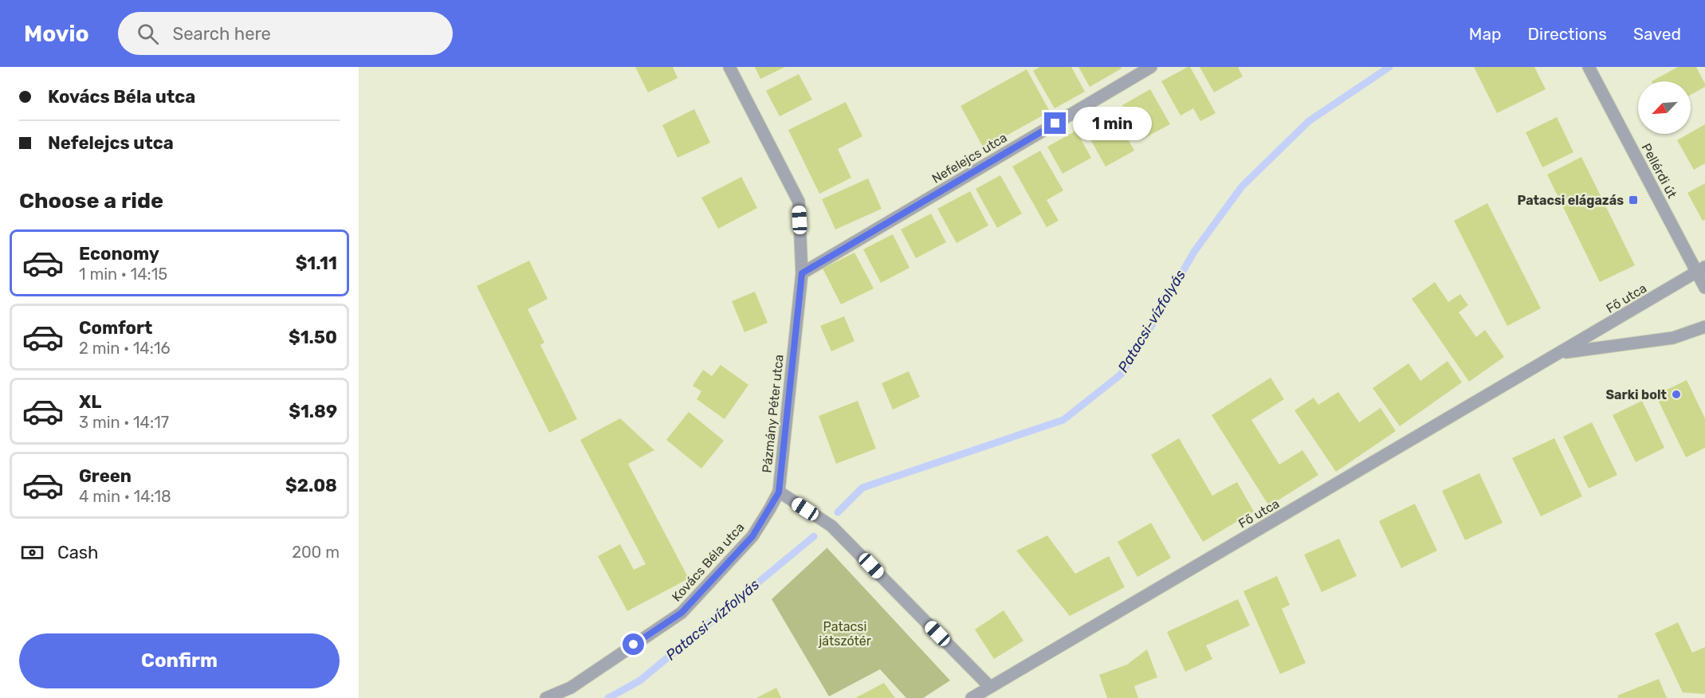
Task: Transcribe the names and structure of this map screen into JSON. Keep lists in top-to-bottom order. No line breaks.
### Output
{"streets":{"street":["Nefelejcs utca","Pellérdi út","Fő utca","Pázmány Péter utca","Kovács Béla utca"]},"crossings":[["Nefelejcs utca","Pázmány Péter utca"],["Pellérdi út","Fő utca"],["Fő utca","Pázmány Péter utca"],["Pázmány Péter utca","Kovács Béla utca"]],"water":["Patacsi-vízfolyás"],"parks":["Patacsi játszótér"],"places":{"transit":["Patacsi elágazás"],"other":["Sarki bolt"]},"north":"bottom left","page":{"header":"Movio","search":"Search here","nav":["Map","Directions","Saved"],"banner":["Kovács Béla utca","Nefelejcs utca"],"bubble":"1 min","heading":"Choose a ride","list":[{"name":"Economy","note":"1 min · 14:15","value":"$1.11"},{"name":"Comfort","note":"2 min · 14:16","value":"$1.50"},{"name":"XL","note":"3 min · 14:17","value":"$1.89"},{"name":"Green","note":"4 min · 14:18","value":"$2.08"}],"pay":["Cash","200 m"],"buttons":"Confirm"}}
